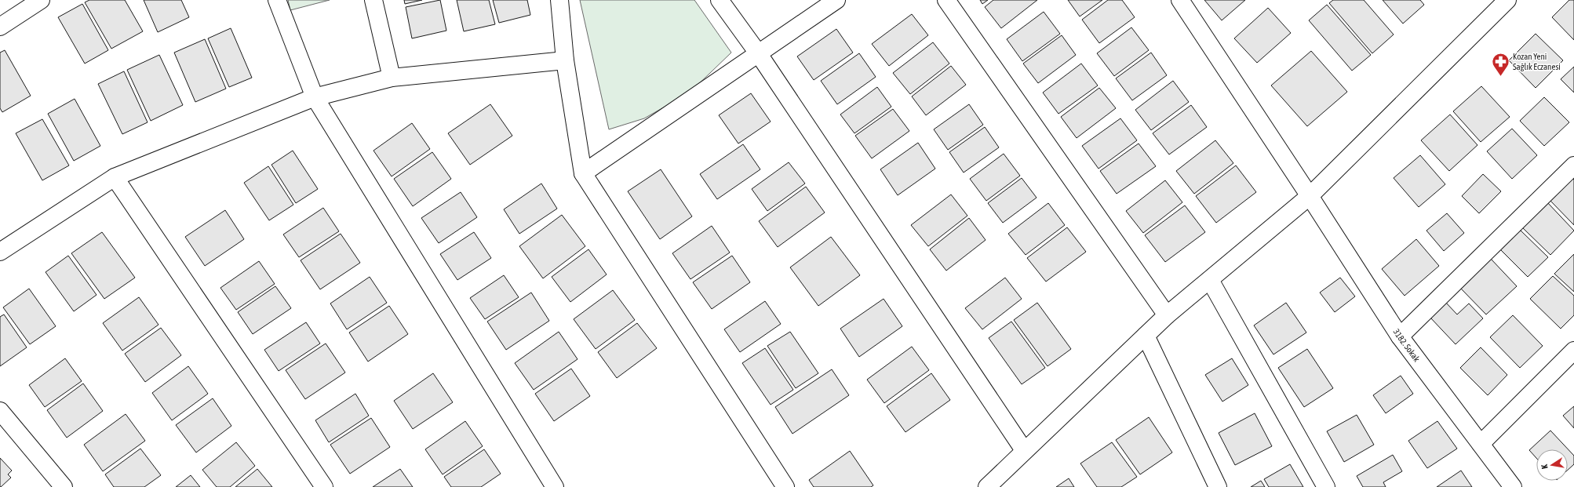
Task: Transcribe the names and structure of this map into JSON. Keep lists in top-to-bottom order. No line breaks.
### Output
{"streets":{"street":["3182. Sokak"]},"places":{"pharmacy":["Kozan Yeni Sağlık Eczanesi"]},"north":"left"}
